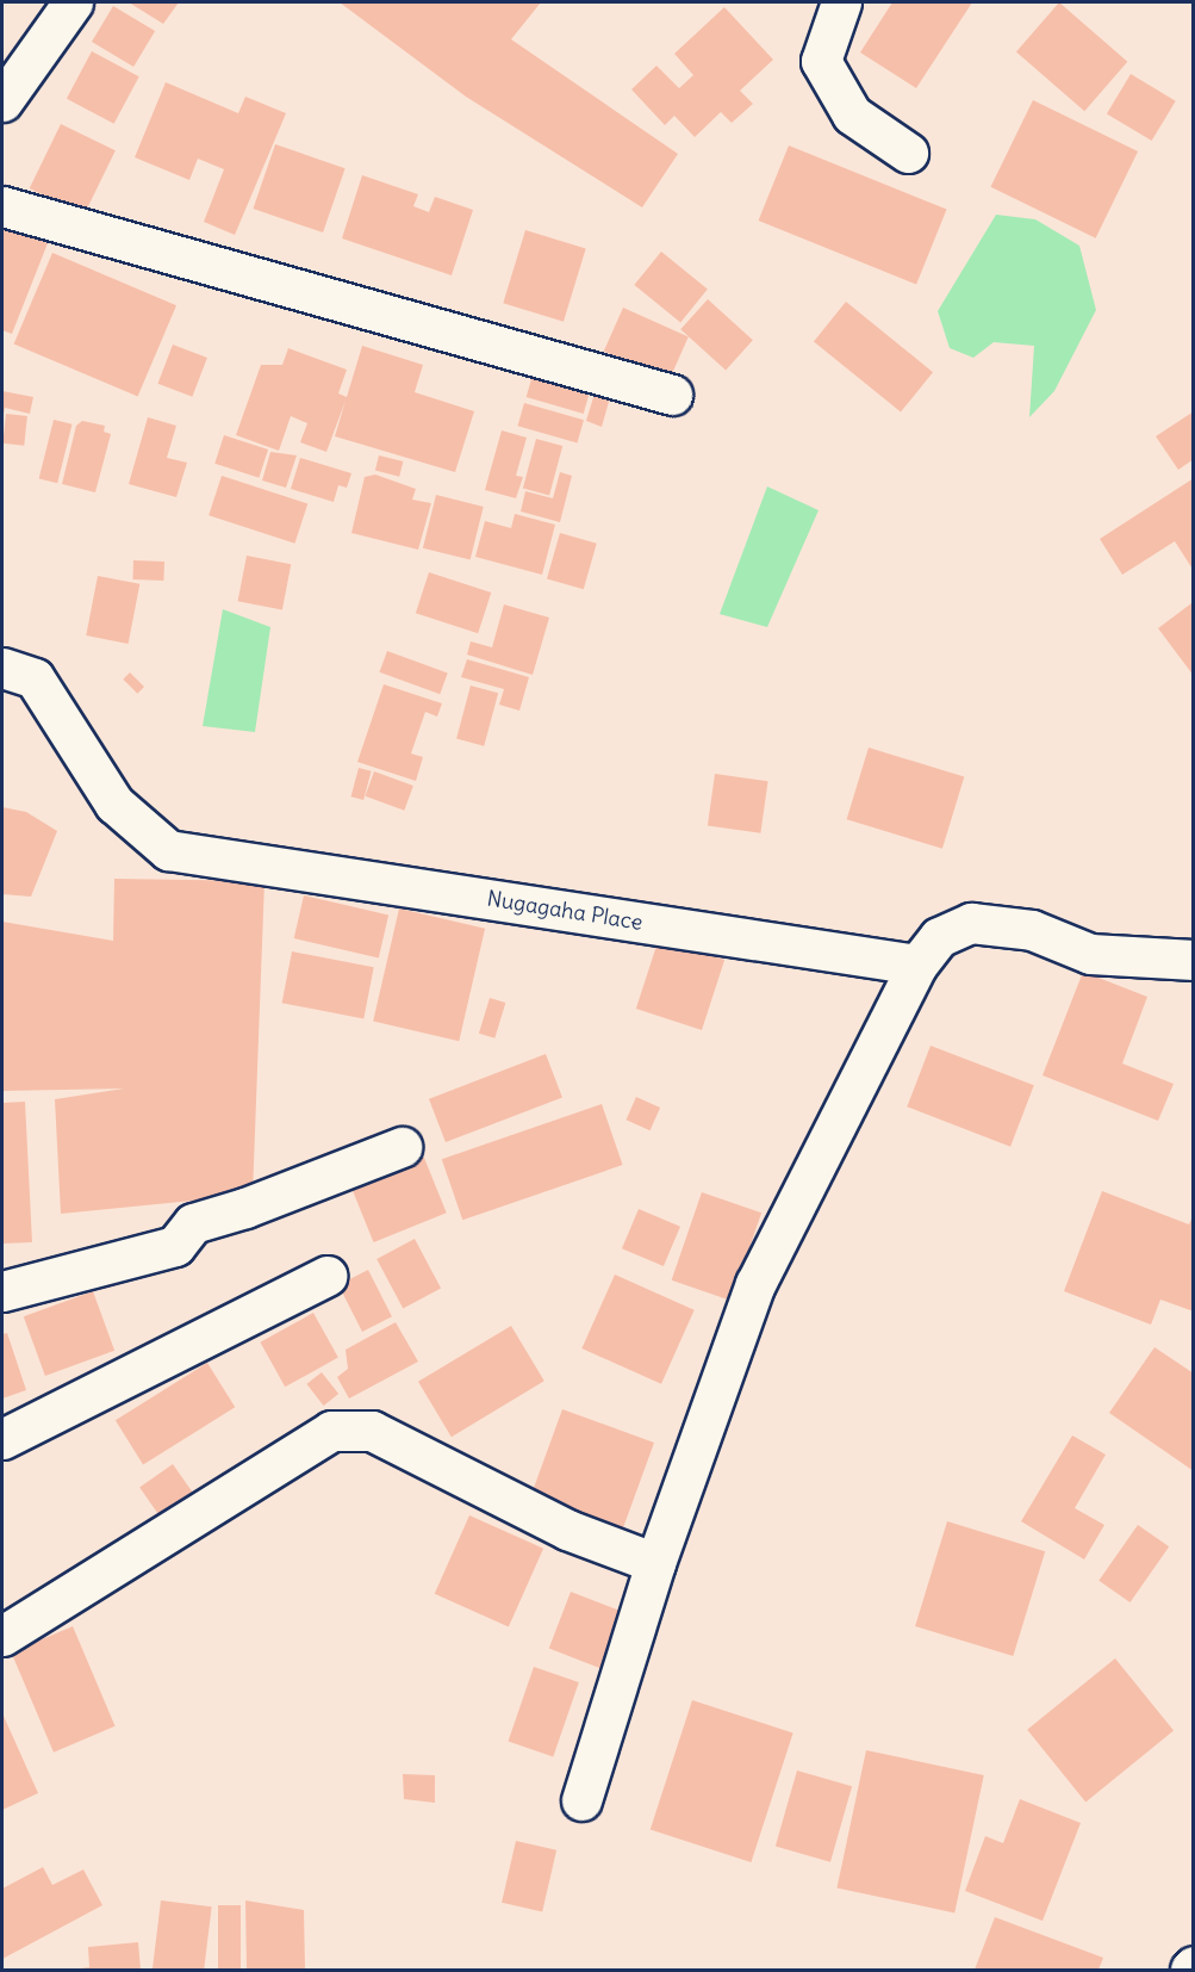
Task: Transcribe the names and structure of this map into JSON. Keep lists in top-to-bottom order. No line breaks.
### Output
{"streets":{"street":["Nugagaha Place"]}}
